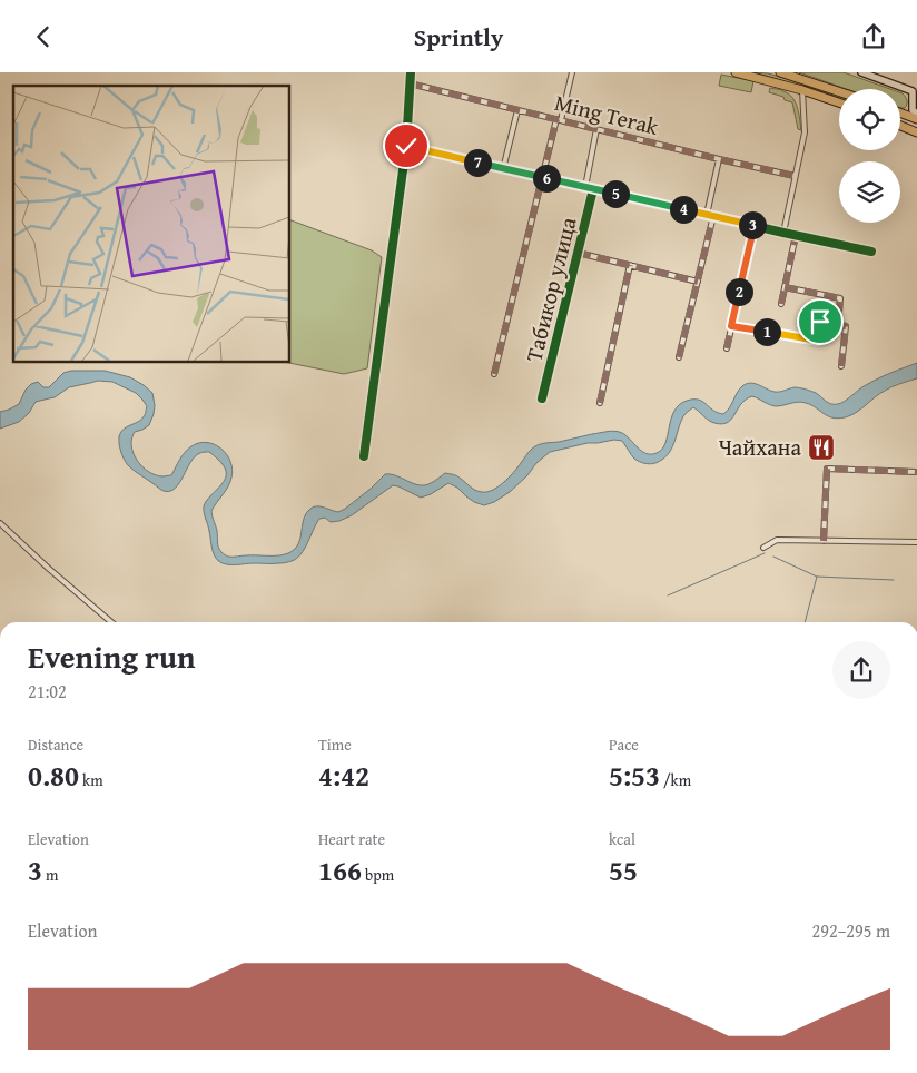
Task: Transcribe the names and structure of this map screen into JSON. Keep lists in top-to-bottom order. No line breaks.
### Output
{"streets":{"street":["Ming Terak","Табикор улица"]},"places":{"restaurant":["Чайхана"]},"page":{"header":"Sprintly","pins":["7","6","5","4","3","2","1"],"heading":["Evening run","21:02"],"stats":[["Distance","0.80 km"],["Time","4:42"],["Pace","5:53 /km"],["Elevation","3 m"],["Heart rate","166 bpm"],["kcal","55"]],"chart":["Elevation","292–295 m"]}}
